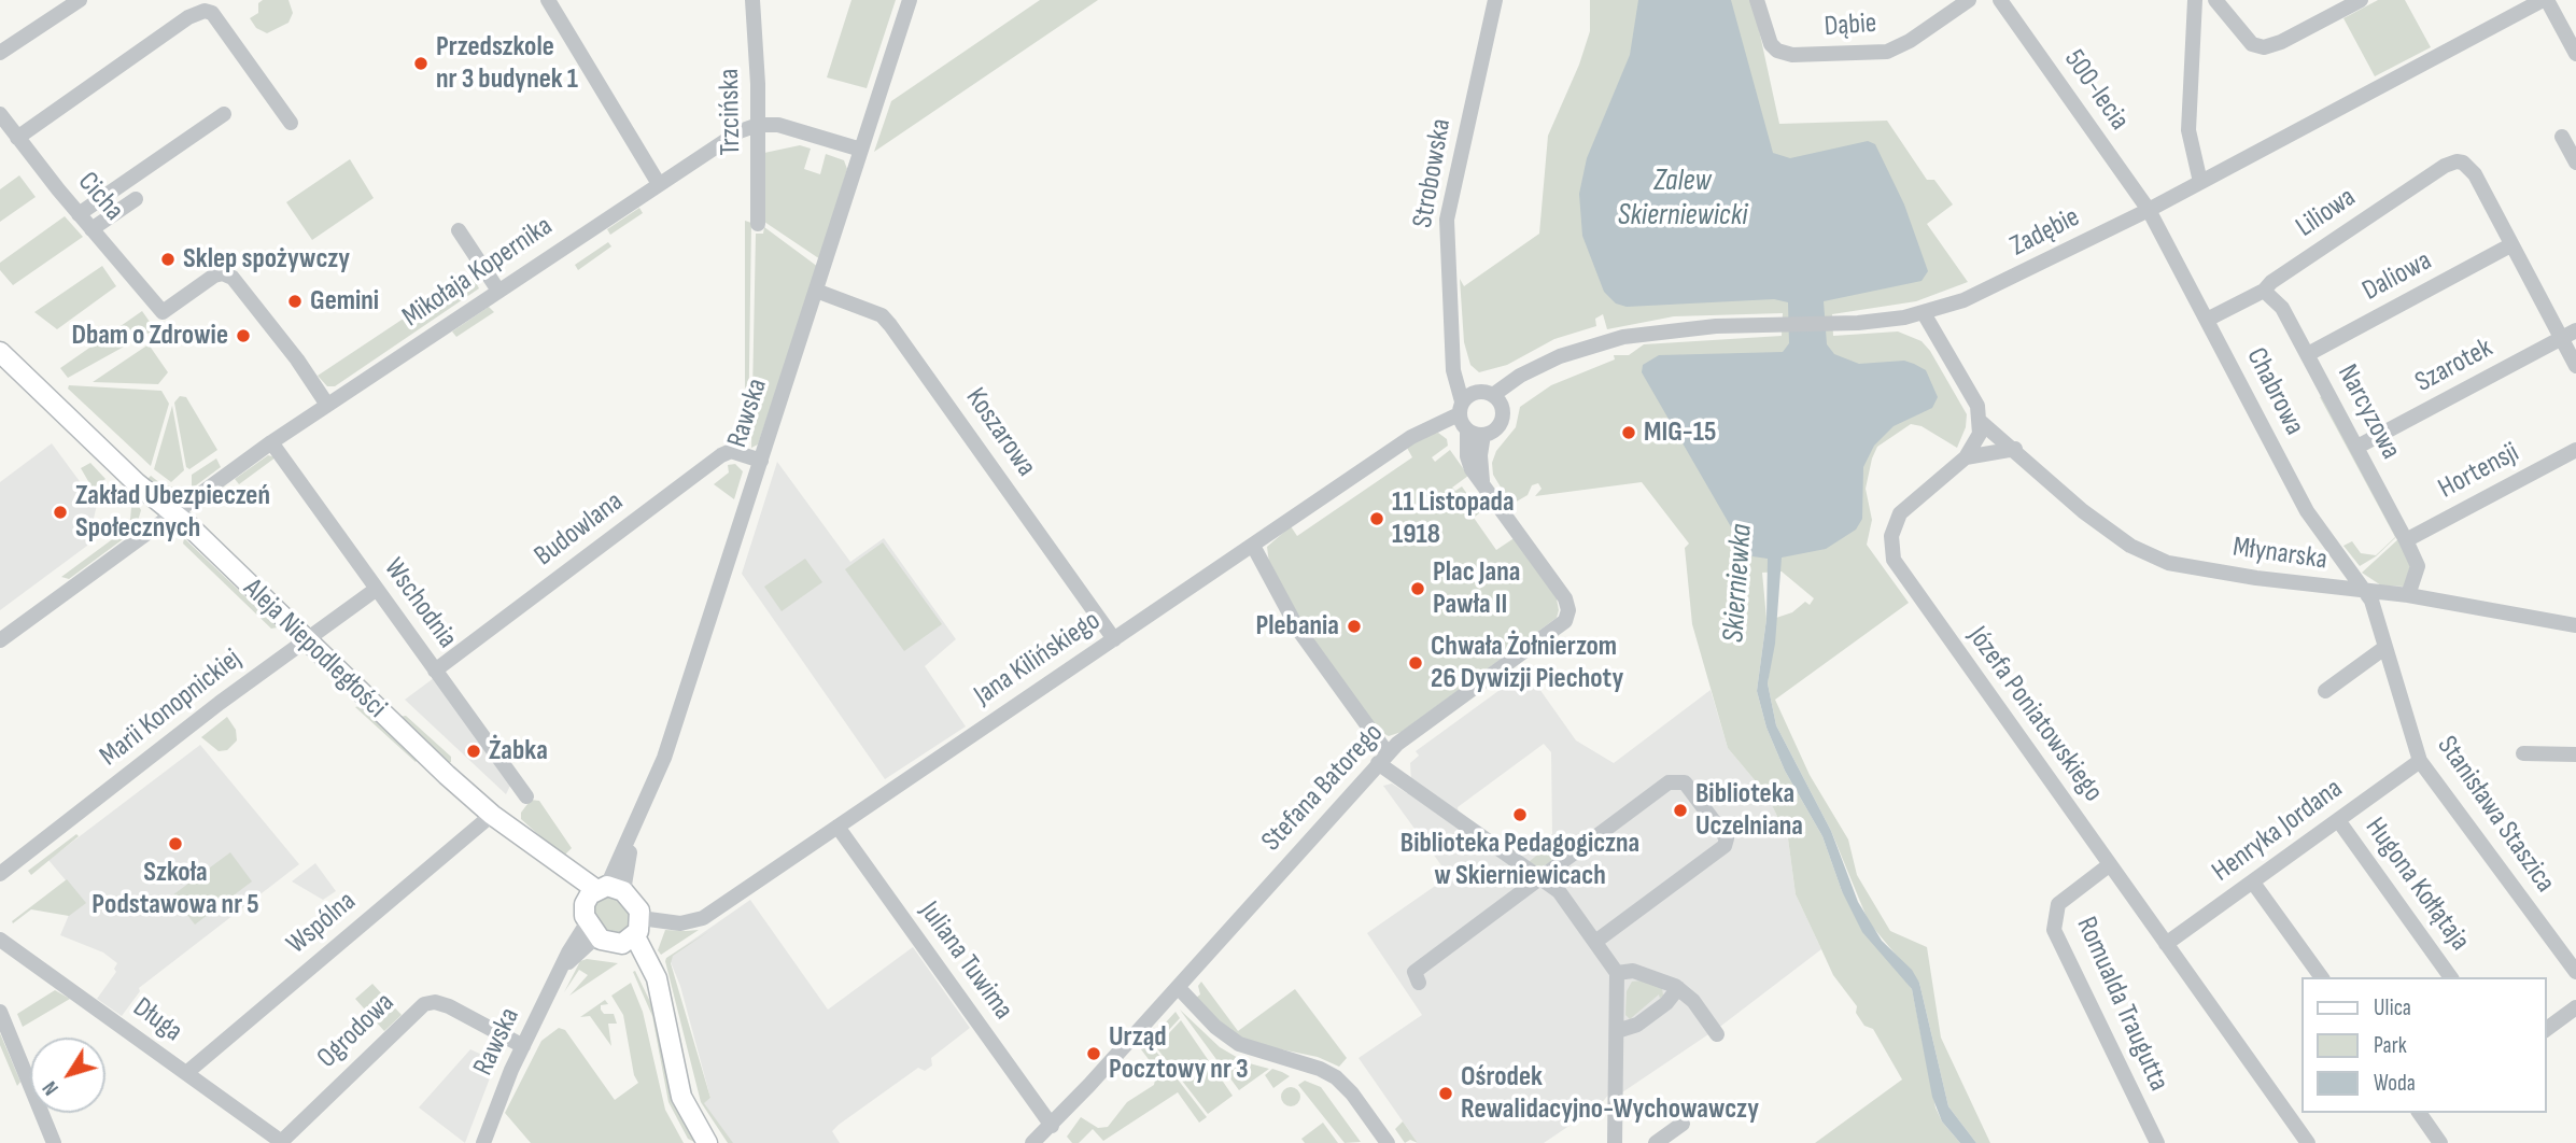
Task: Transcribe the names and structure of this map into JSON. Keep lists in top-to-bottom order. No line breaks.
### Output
{"streets":{"main road":["Aleja Niepodległości"],"street":["Dąbie","500-lecia","Trzcińska","Strobowska","Cicha","Liliowa","Zadębie","Mikołaja Kopernika","Daliowa","Szarotek","Chabrowa","Narcyzowa","Rawska","Koszarowa","Hortensji","Budowlana","Młynarska","Wschodnia","Jana Kilińskiego","Marii Konopnickiej","Józefa Poniatowskiego","Stefana Batorego","Stanisława Staszica","Henryka Jordana","Hugona Kołłątaja","Wspólna","Juliana Tuwima","Romualda Traugutta","Długa","Ogrodowa"]},"crossings":[["500-lecia","Zadębie"],["500-lecia","Chabrowa"],["Trzcińska","Mikołaja Kopernika"],["Strobowska","Zadębie"],["Strobowska","Jana Kilińskiego"],["Strobowska","Stefana Batorego"],["Cicha","Mikołaja Kopernika"],["Liliowa","Daliowa"],["Liliowa","Chabrowa"],["Liliowa","Narcyzowa"],["Zadębie","Chabrowa"],["Zadębie","Jana Kilińskiego"],["Zadębie","Stefana Batorego"],["Mikołaja Kopernika","Wschodnia"],["Mikołaja Kopernika","Aleja Niepodległości"],["Daliowa","Narcyzowa"],["Szarotek","Narcyzowa"],["Chabrowa","Młynarska"],["Chabrowa","Stanisława Staszica"],["Narcyzowa","Hortensji"],["Narcyzowa","Młynarska"],["Rawska","Koszarowa"],["Rawska","Budowlana"],["Rawska","Aleja Niepodległości"],["Rawska","Jana Kilińskiego"],["Rawska","Ogrodowa"],["Koszarowa","Jana Kilińskiego"],["Budowlana","Wschodnia"],["Młynarska","Józefa Poniatowskiego"],["Młynarska","Stanisława Staszica"],["Wschodnia","Marii Konopnickiej"],["Aleja Niepodległości","Jana Kilińskiego"],["Aleja Niepodległości","Marii Konopnickiej"],["Aleja Niepodległości","Wspólna"],["Jana Kilińskiego","Stefana Batorego"],["Jana Kilińskiego","Juliana Tuwima"],["Józefa Poniatowskiego","Henryka Jordana"],["Józefa Poniatowskiego","Romualda Traugutta"],["Stefana Batorego","Juliana Tuwima"],["Stanisława Staszica","Henryka Jordana"],["Henryka Jordana","Hugona Kołłątaja"],["Wspólna","Długa"],["Długa","Ogrodowa"]],"water":["Zalew Skierniewicki","Skierniewka"],"places":["Przedszkole nr 3 budynek 1","Sklep spożywczy","Gemini","Dbam o Zdrowie","MIG-15","Zakład Ubezpieczeń Społecznych","11 Listopada 1918","Plac Jana Pawła II","Plebania","Chwała Żołnierzom 26 Dywizji Piechoty","Żabka","Biblioteka Uczelniana","Biblioteka Pedagogiczna w Skierniewicach","Szkoła Podstawowa nr 5","Urząd Pocztowy nr 3","Ośrodek Rewalidacyjno-Wychowawczy"],"legend":["Ulica","Park","Woda"],"north":"bottom left"}
